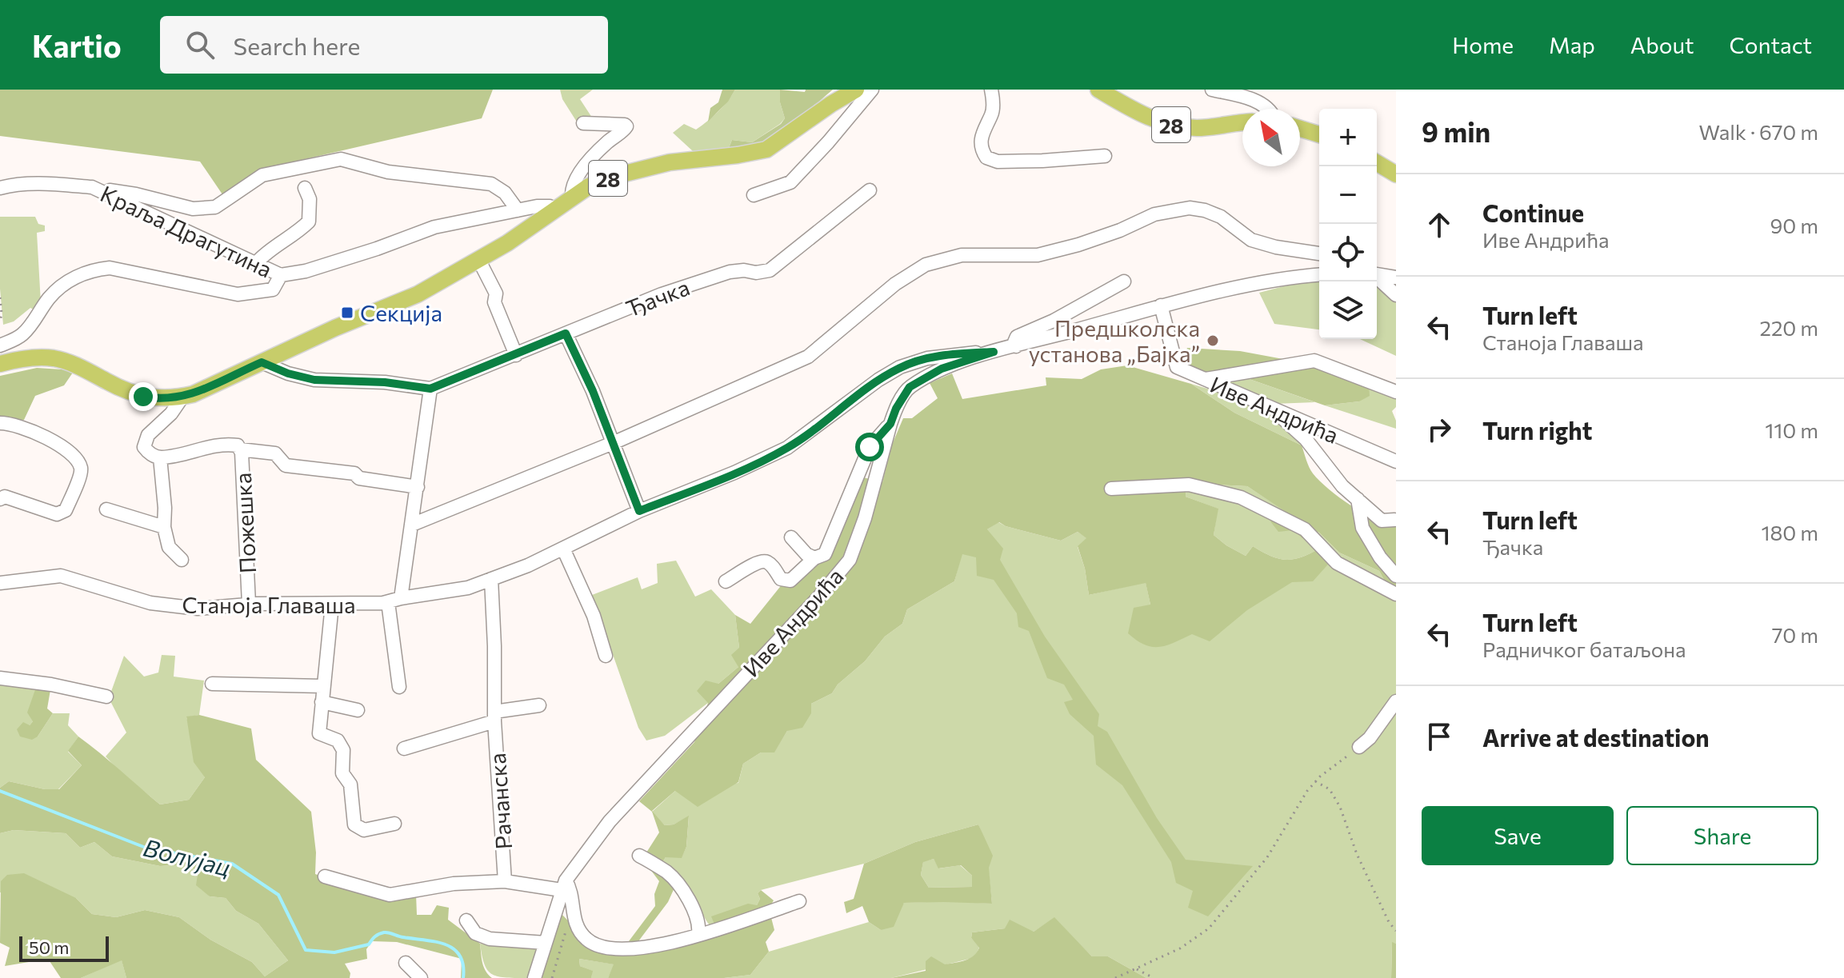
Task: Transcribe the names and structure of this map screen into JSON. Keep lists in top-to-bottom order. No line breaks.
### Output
{"streets":{"main road":["28"],"street":["Краља Драгутина","Ђачка","Иве Андрића","Пожешка","Станоја Главаша","Рачанска"]},"crossings":[["28","Краља Драгутина"],["28","Ђачка"],["Иве Андрића","Станоја Главаша"],["Иве Андрића","Рачанска"],["Пожешка","Станоја Главаша"],["Станоја Главаша","Рачанска"]],"water":["Волујац"],"places":{"transit":["Секција"],"other":["Предшколска установа „Бајка”"]},"scale_bar":"50 m","north":"top left","page":{"header":"Kartio","search":"Search here","nav":["Home","Map","About","Contact"],"heading":["9 min","Walk · 670 m"],"map_buttons":["+","−"],"list":[["Continue","Иве Андрића","90 m"],["Turn left","Станоја Главаша","220 m"],["Turn right","110 m"],["Turn left","Ђачка","180 m"],["Turn left","Радничког батаљона","70 m"],"Arrive at destination"],"buttons":["Save","Share"],"scale":"50 m"}}
